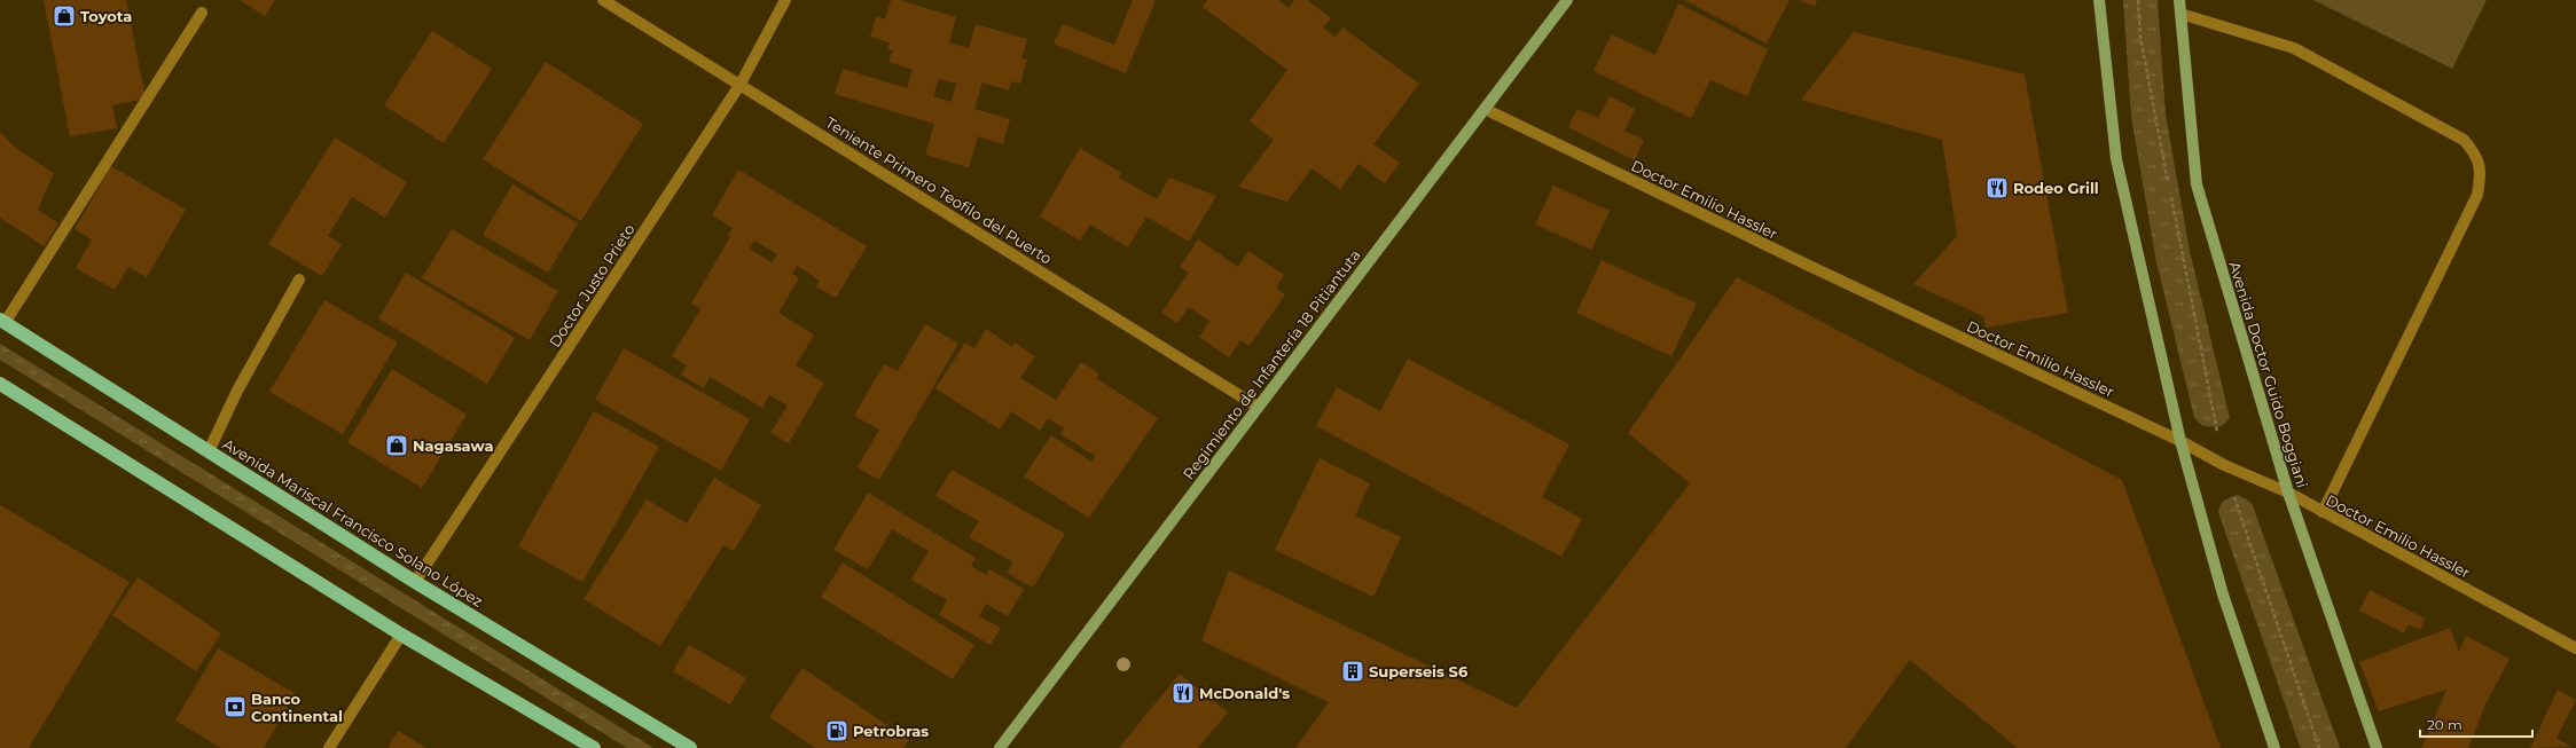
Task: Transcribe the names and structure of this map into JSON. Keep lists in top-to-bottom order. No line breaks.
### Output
{"streets":{"highway":["Avenida Mariscal Francisco Solano López"],"main road":["Regimiento de Infantería 18 Pitiantuta","Avenida Doctor Guido Boggiani"],"street":["Teniente Primero Teofilo del Puerto","Doctor Emilio Hassler","Doctor Justo Prieto"]},"crossings":[["Teniente Primero Teofilo del Puerto","Doctor Justo Prieto"],["Teniente Primero Teofilo del Puerto","Regimiento de Infantería 18 Pitiantuta"],["Doctor Emilio Hassler","Regimiento de Infantería 18 Pitiantuta"],["Doctor Emilio Hassler","Avenida Doctor Guido Boggiani"],["Doctor Justo Prieto","Avenida Mariscal Francisco Solano López"]],"places":{"shop":["Toyota","Nagasawa"],"restaurant":["Rodeo Grill","McDonald's"],"building":["Superseis S6"],"bank":["Banco Continental"],"fuel station":["Petrobras"]},"scale_bar":"20 m"}
